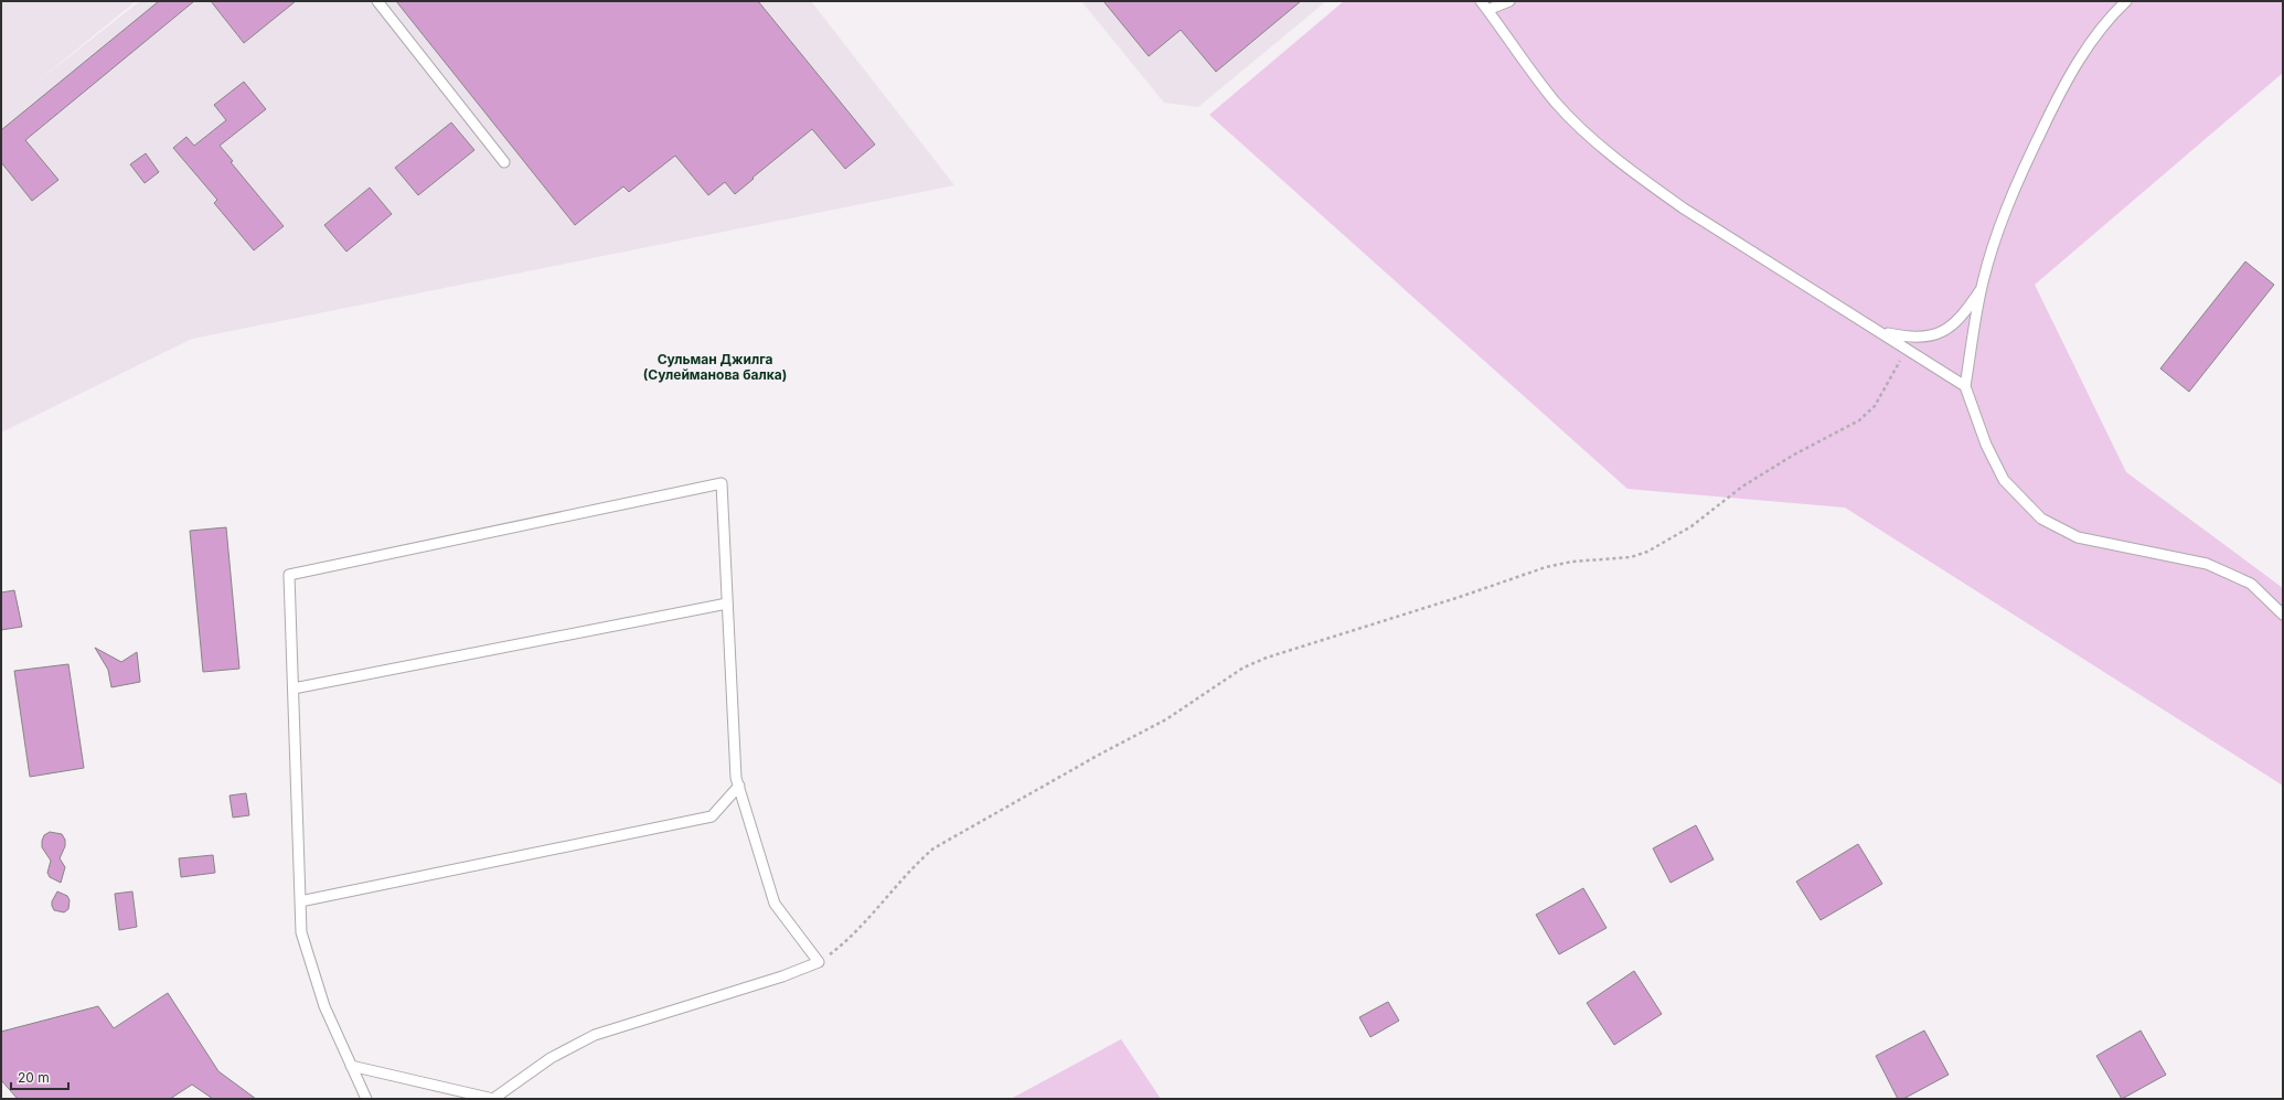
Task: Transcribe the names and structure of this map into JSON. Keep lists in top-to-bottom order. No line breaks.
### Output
{"districts":["Сульман Джилга (Сулейманова балка)"],"scale_bar":"20 m"}
